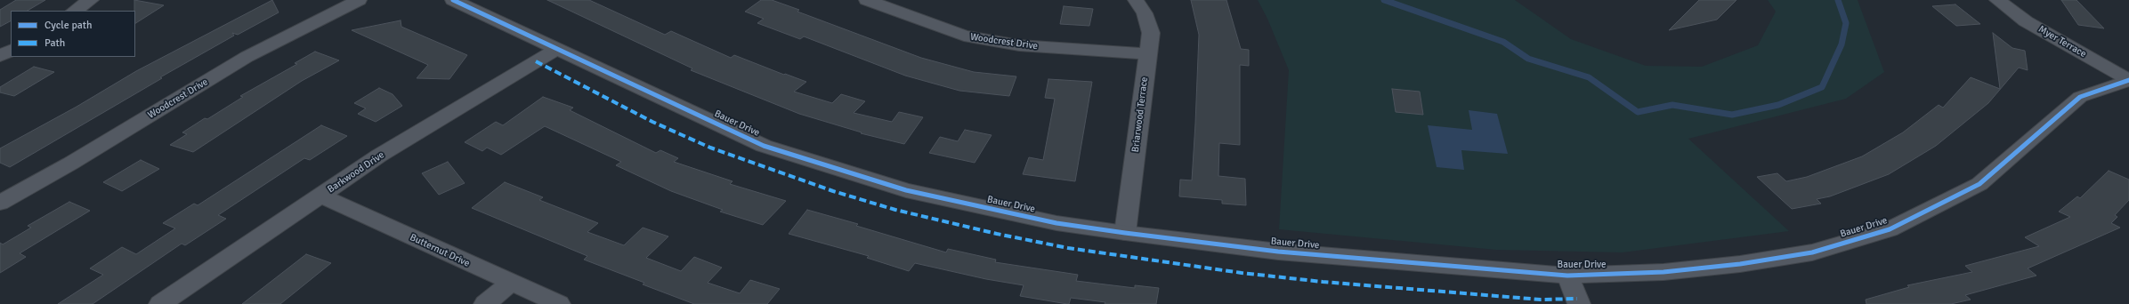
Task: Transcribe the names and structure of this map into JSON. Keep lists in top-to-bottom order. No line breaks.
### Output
{"streets":{"street":["Woodcrest Drive","Myer Terrace","Briarwood Terrace","Bauer Drive","Barkwood Drive","Butternut Drive"]},"crossings":[["Woodcrest Drive","Briarwood Terrace"],["Myer Terrace","Bauer Drive"],["Briarwood Terrace","Bauer Drive"],["Bauer Drive","Barkwood Drive"],["Barkwood Drive","Butternut Drive"]],"legend":["Cycle path","Path"]}
